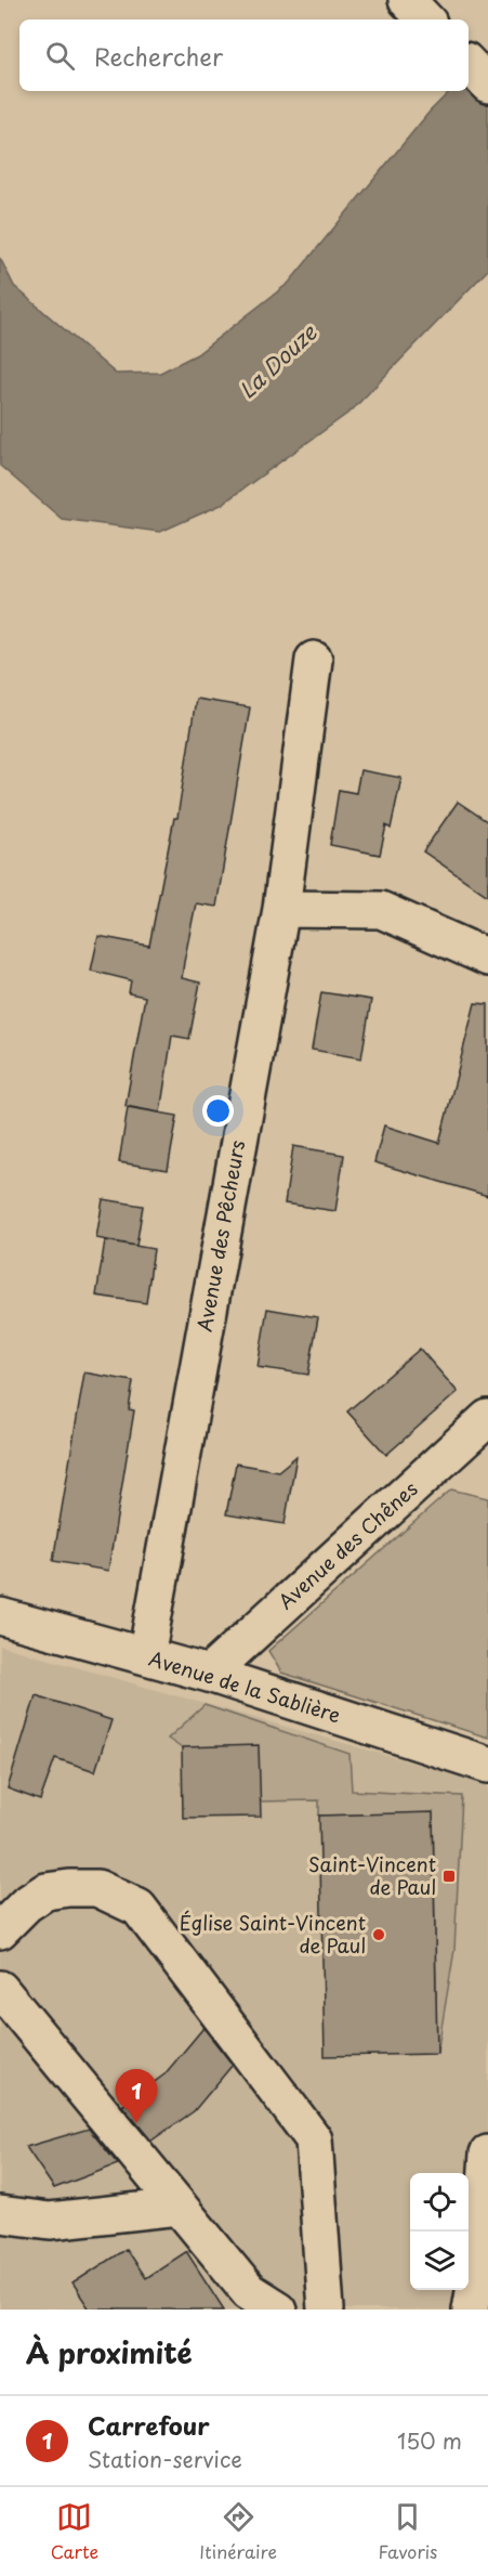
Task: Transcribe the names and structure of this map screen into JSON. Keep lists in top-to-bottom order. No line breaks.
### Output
{"streets":{"street":["Avenue des Pêcheurs","Avenue des Chênes","Avenue de la Sablière"]},"crossings":[["Avenue des Pêcheurs","Avenue de la Sablière"],["Avenue des Chênes","Avenue de la Sablière"]],"water":["La Douze"],"places":{"transit":["Saint-Vincent de Paul"],"other":["Église Saint-Vincent de Paul"]},"page":{"search":"Rechercher","pins":"1","heading":"À proximité","list":[{"mark":"1","name":"Carrefour","note":"Station-service","value":"150 m"}],"nav":["Carte","Itinéraire","Favoris"]}}
